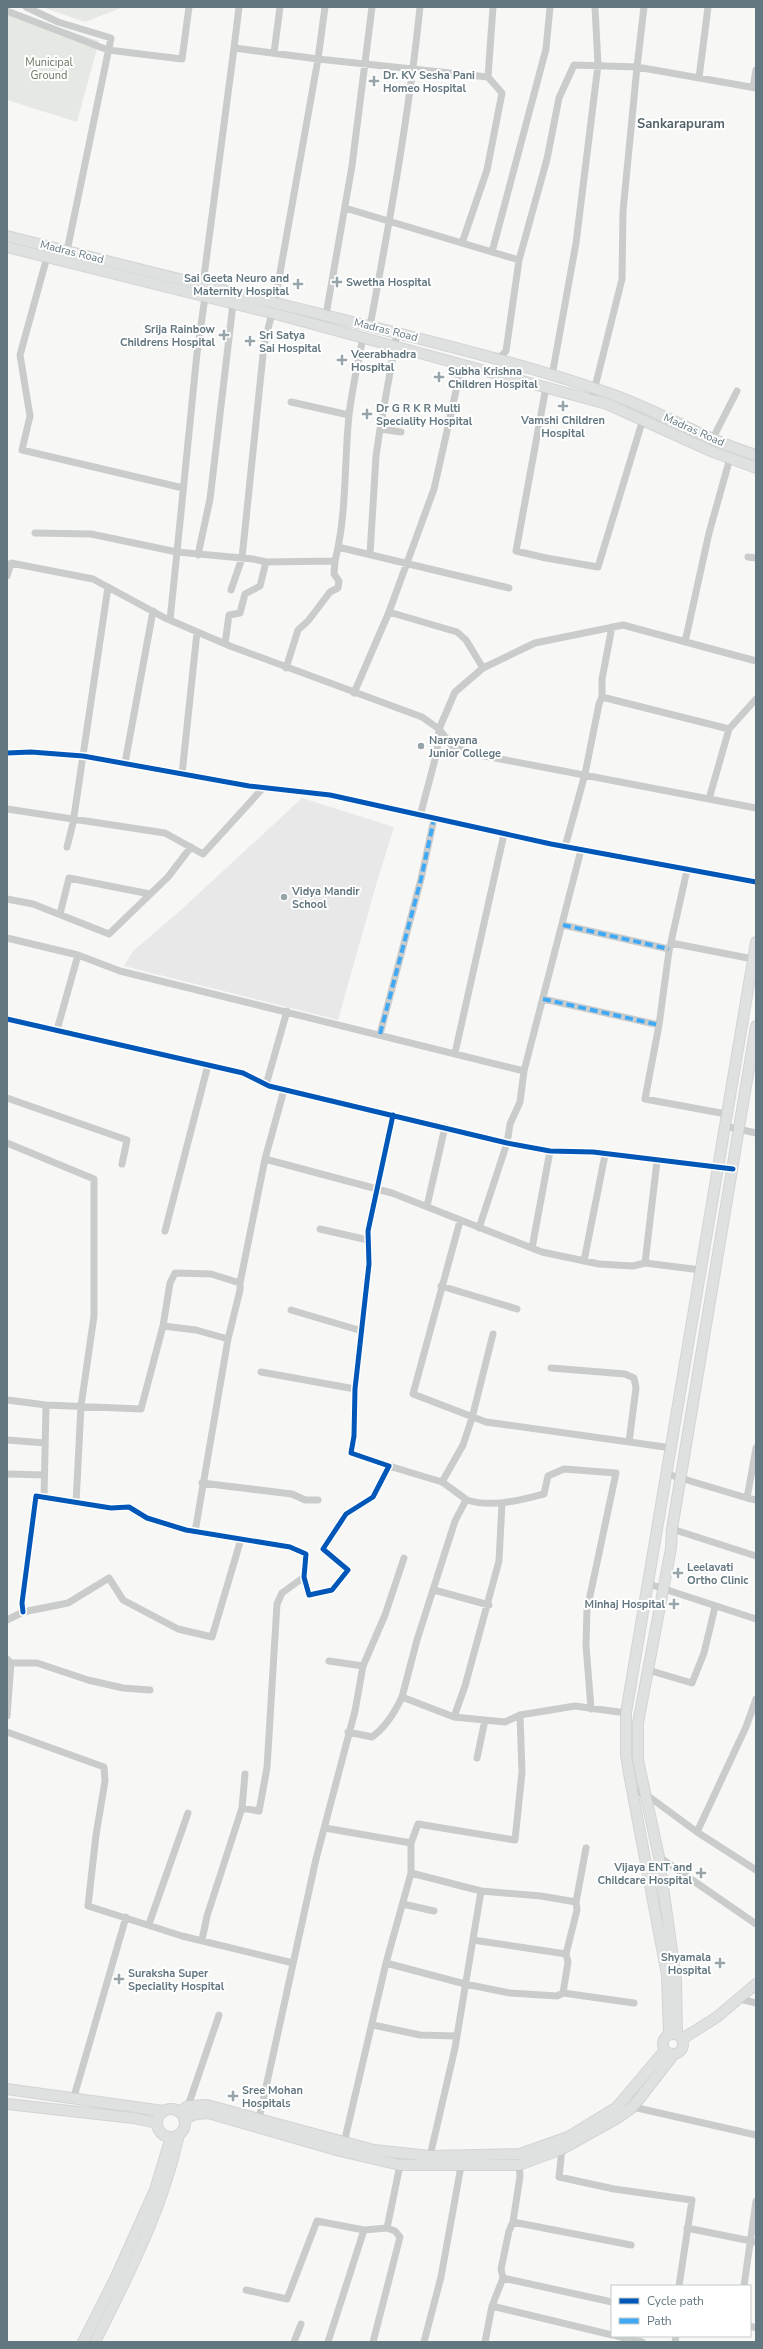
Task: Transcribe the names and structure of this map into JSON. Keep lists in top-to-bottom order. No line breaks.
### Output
{"streets":{"main road":["Madras Road"]},"districts":["Sankarapuram"],"parks":["Municipal Ground"],"places":{"health":["Dr. KV Sesha Pani Homeo Hospital","Swetha Hospital","Sai Geeta Neuro and Maternity Hospital","Srija Rainbow Childrens Hospital","Sri Satya Sai Hospital","Veerabhadra Hospital","Subha Krishna Children Hospital","Vamshi Children Hospital","Dr G R K R Multi Speciality Hospital","Leelavati Ortho Clinic","Minhaj Hospital","Vijaya ENT and Childcare Hospital","Shyamala Hospital","Suraksha Super Speciality Hospital","Sree Mohan Hospitals"],"other":["Narayana Junior College","Vidya Mandir School"]},"legend":["Cycle path","Path"]}
